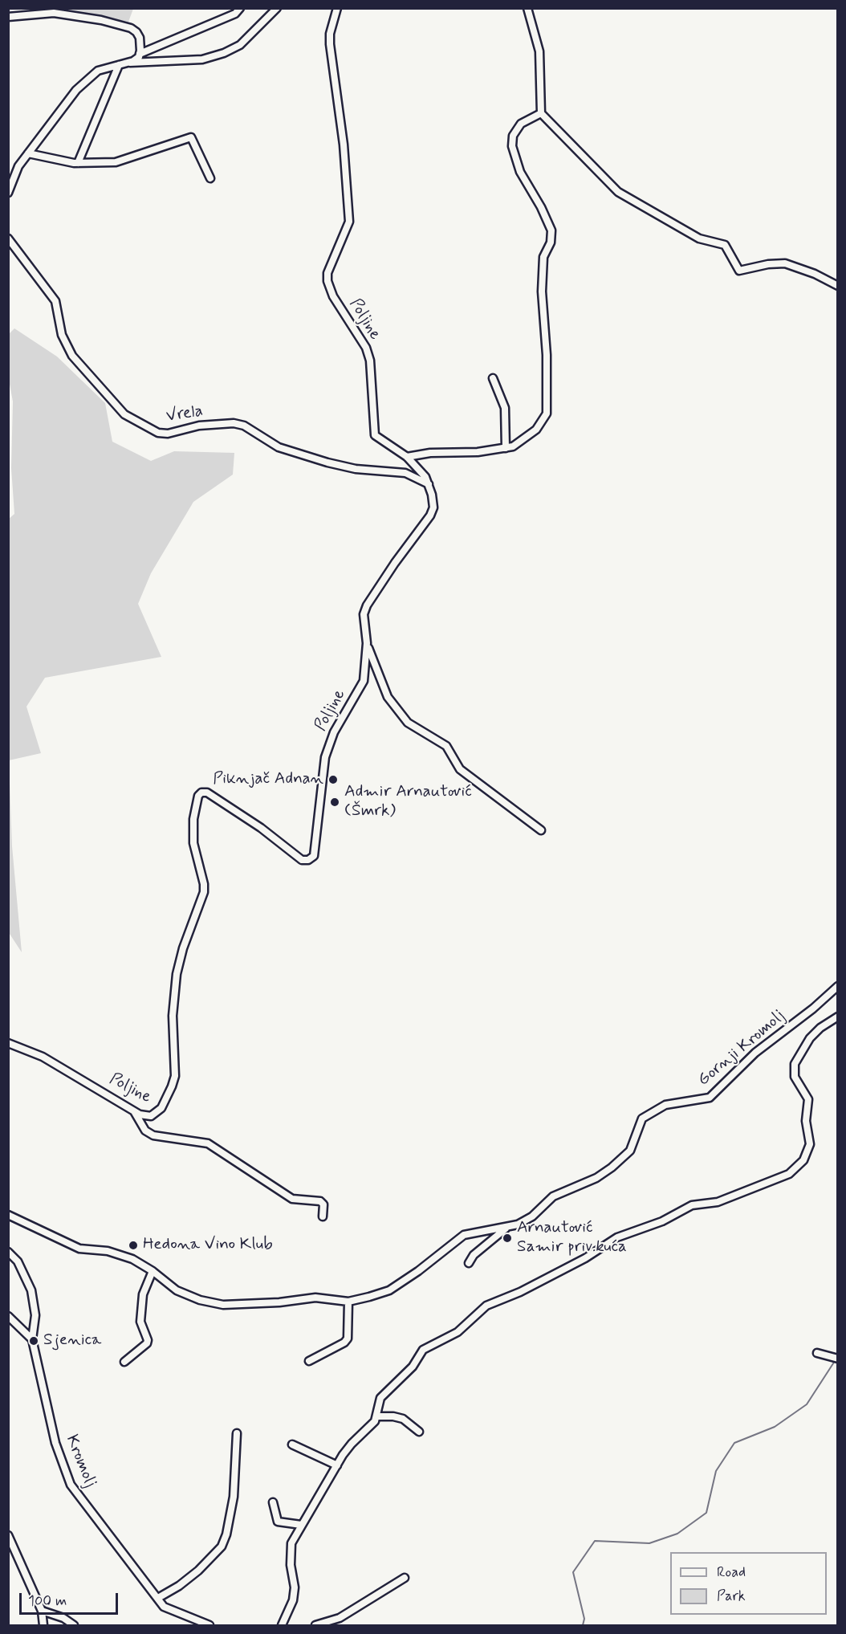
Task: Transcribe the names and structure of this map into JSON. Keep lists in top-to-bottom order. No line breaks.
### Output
{"streets":{"street":["Poljine","Vrela","Gornji Kromolj","Kromolj"]},"crossings":[["Poljine","Vrela"]],"places":["Piknjač Adnan","Admir Arnautović (Šmrk)","Arnautović Samir priv.kuća","Hedona Vino Klub","Sjenica"],"legend":["Road","Park"],"scale_bar":"100 m"}
